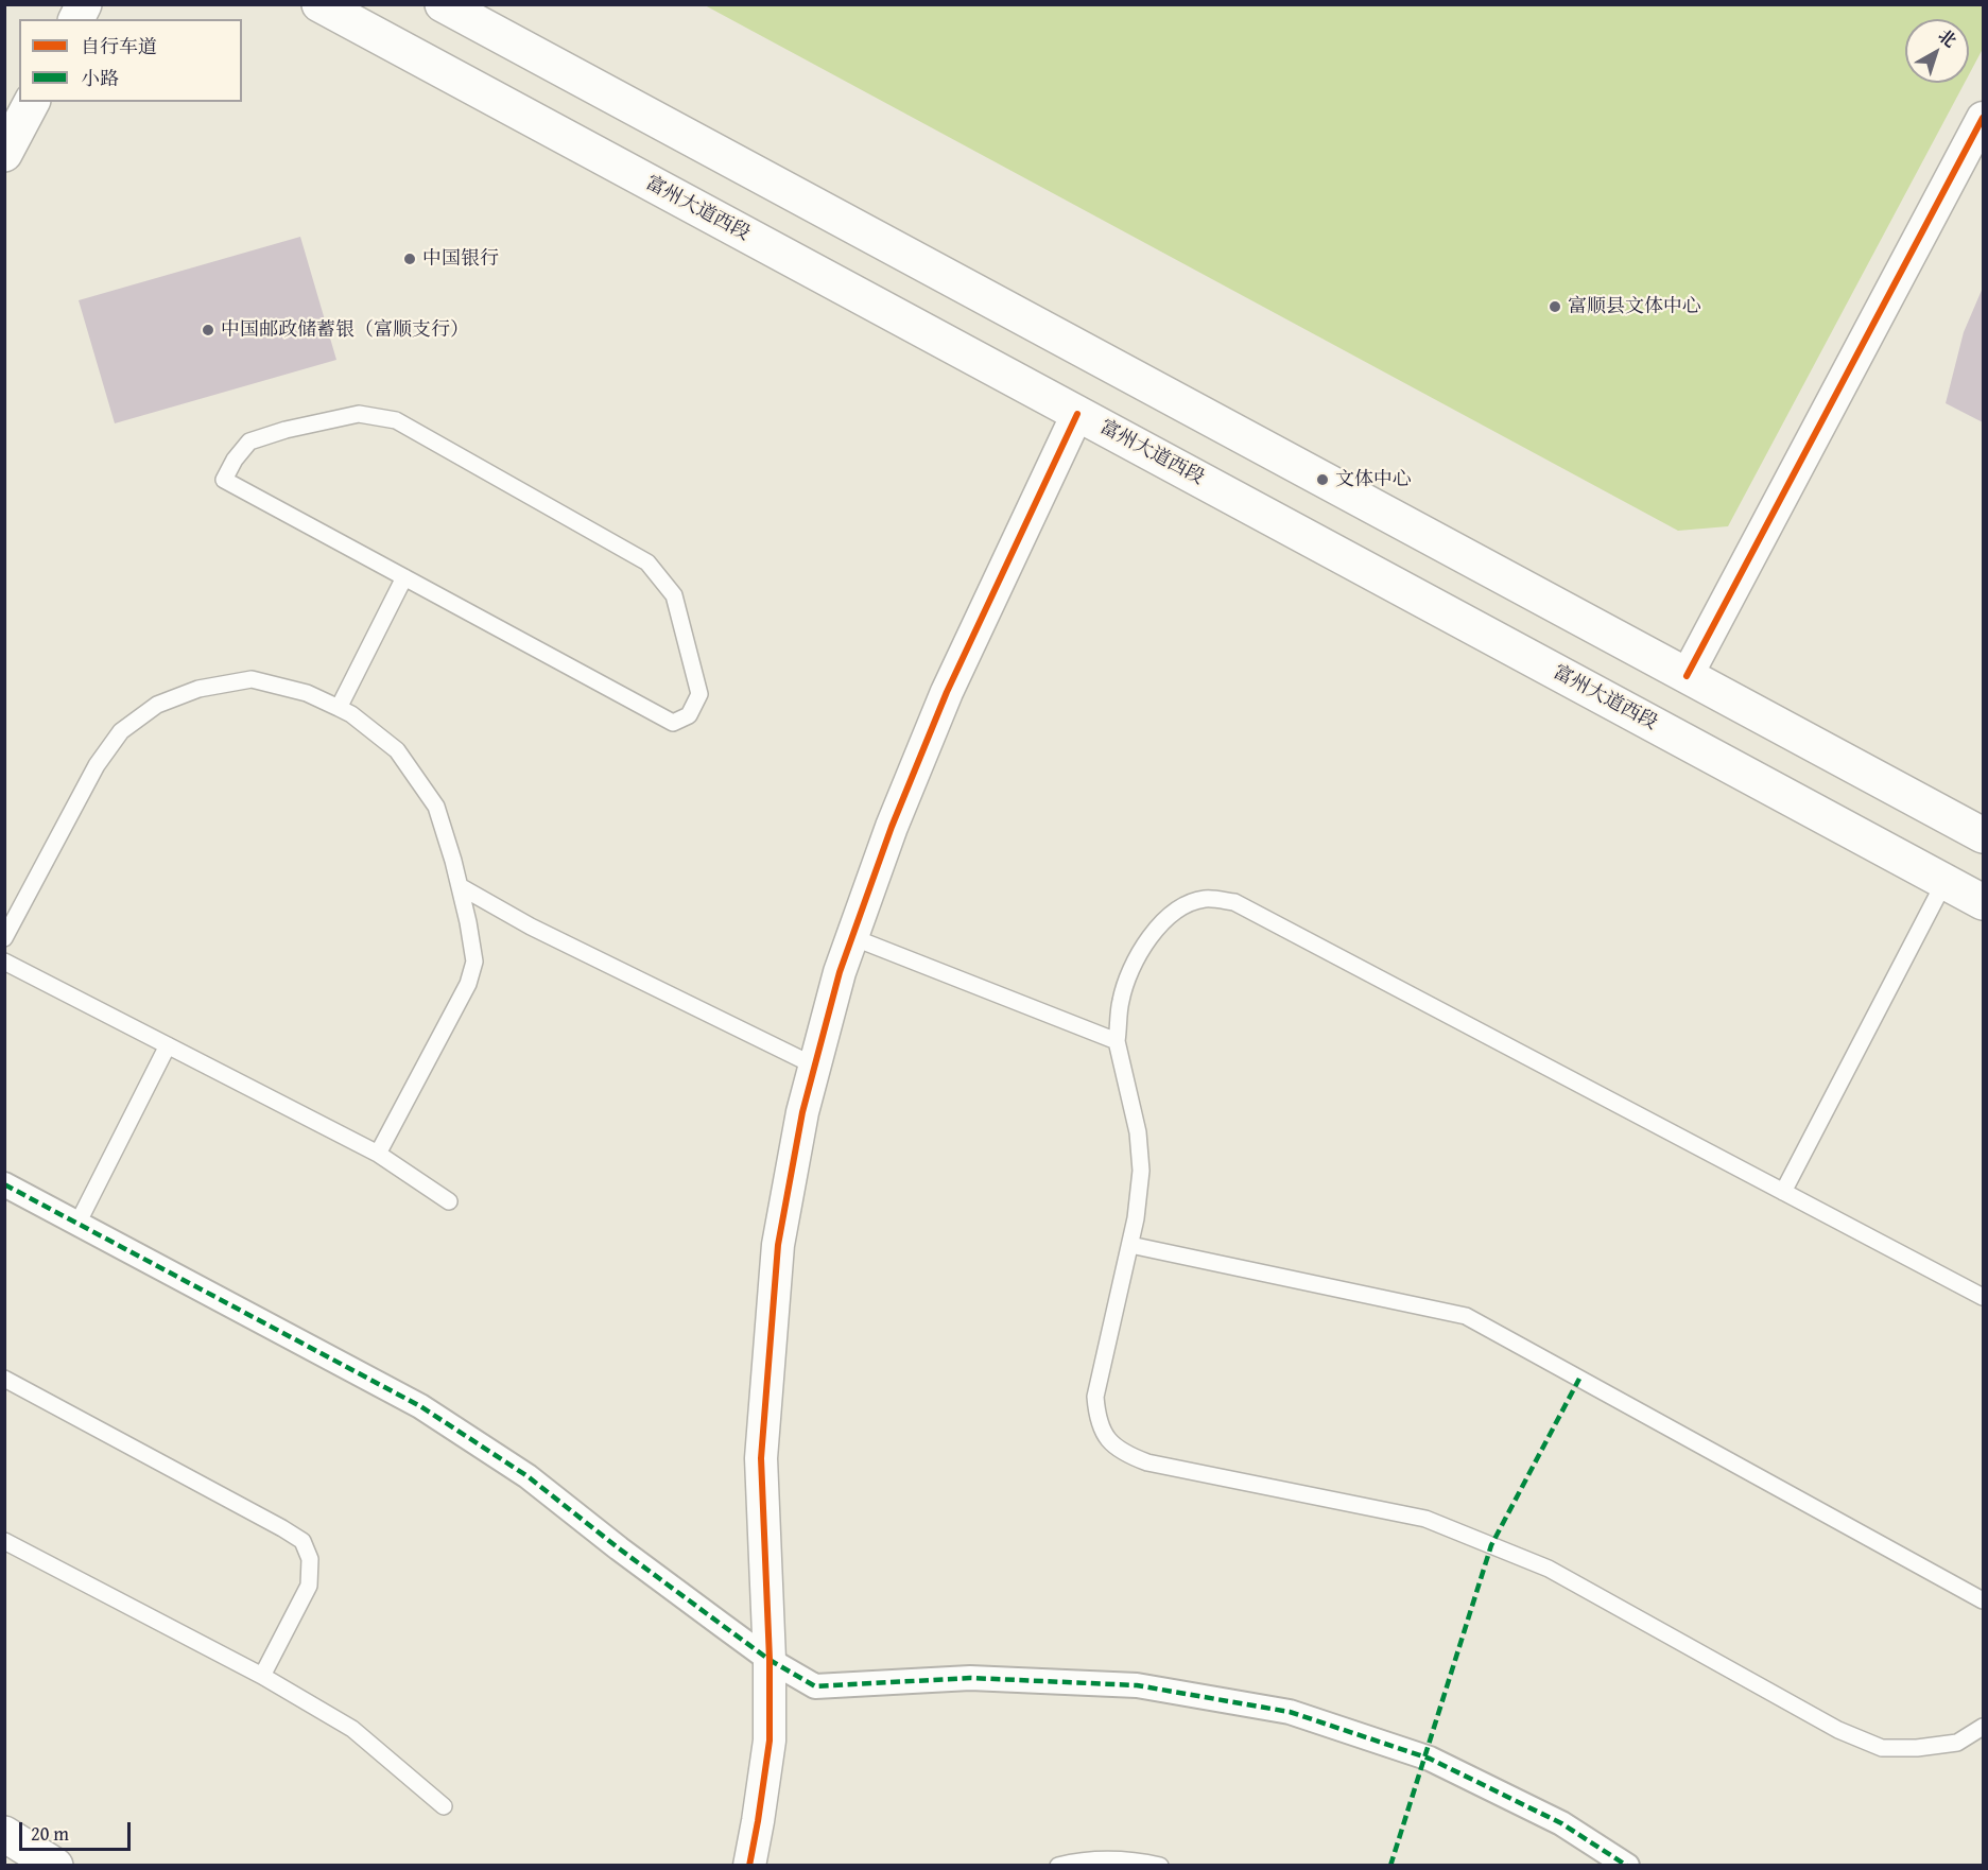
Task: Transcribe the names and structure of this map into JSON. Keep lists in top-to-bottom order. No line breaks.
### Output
{"streets":{"main road":["富州大道西段"]},"places":["中国银行","富顺县文体中心","中国邮政储蓄银（富顺支行）","文体中心"],"legend":["自行车道","小路"],"scale_bar":"20 m","north":"top right"}
